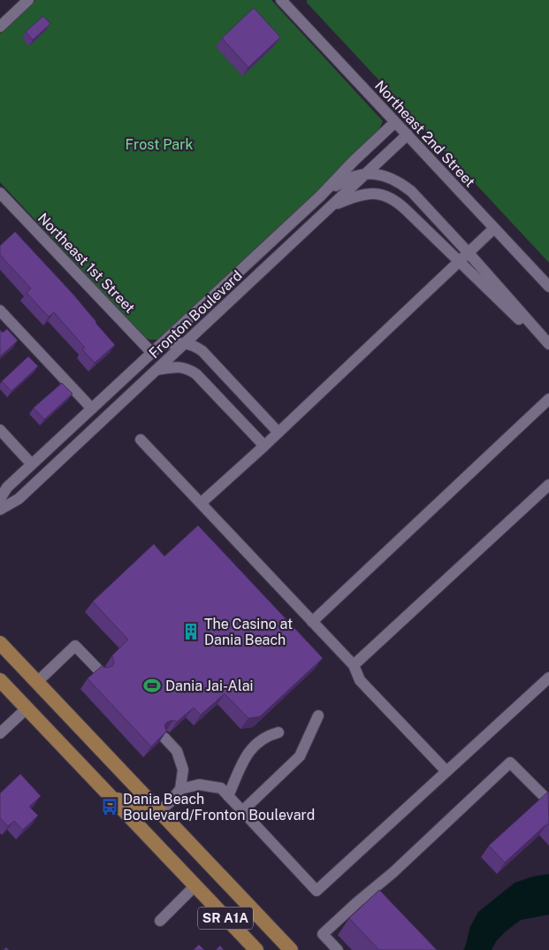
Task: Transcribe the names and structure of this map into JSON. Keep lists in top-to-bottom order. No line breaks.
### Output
{"streets":{"main road":["SR A1A"],"street":["Northeast 2nd Street","Northeast 1st Street","Fronton Boulevard"]},"crossings":[["Northeast 2nd Street","Fronton Boulevard"],["Northeast 1st Street","Fronton Boulevard"]],"parks":["Frost Park"],"places":{"building":["The Casino at Dania Beach"],"sports":["Dania Jai-Alai"],"bus stop":["Dania Beach Boulevard/Fronton Boulevard"]}}
